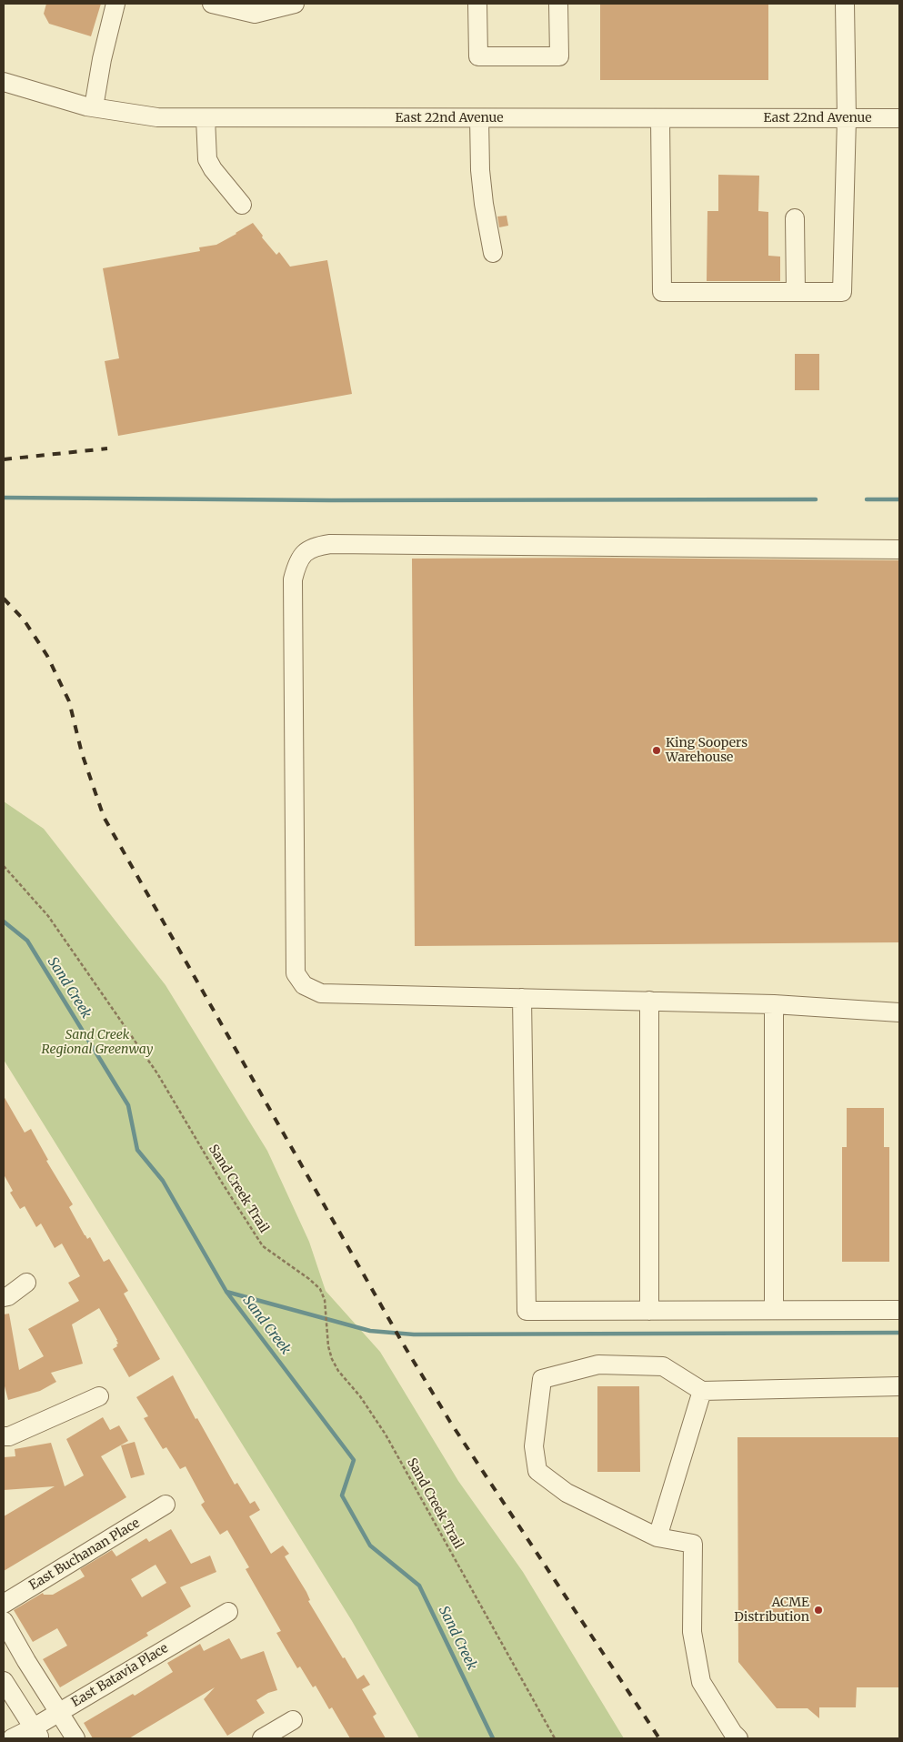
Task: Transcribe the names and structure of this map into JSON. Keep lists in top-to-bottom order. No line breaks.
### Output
{"streets":{"street":["East 22nd Avenue","East Buchanan Place","East Batavia Place"],"path":["Sand Creek Trail"]},"water":["Sand Creek"],"parks":["Sand Creek Regional Greenway"],"places":["King Soopers Warehouse","ACME Distribution"]}
